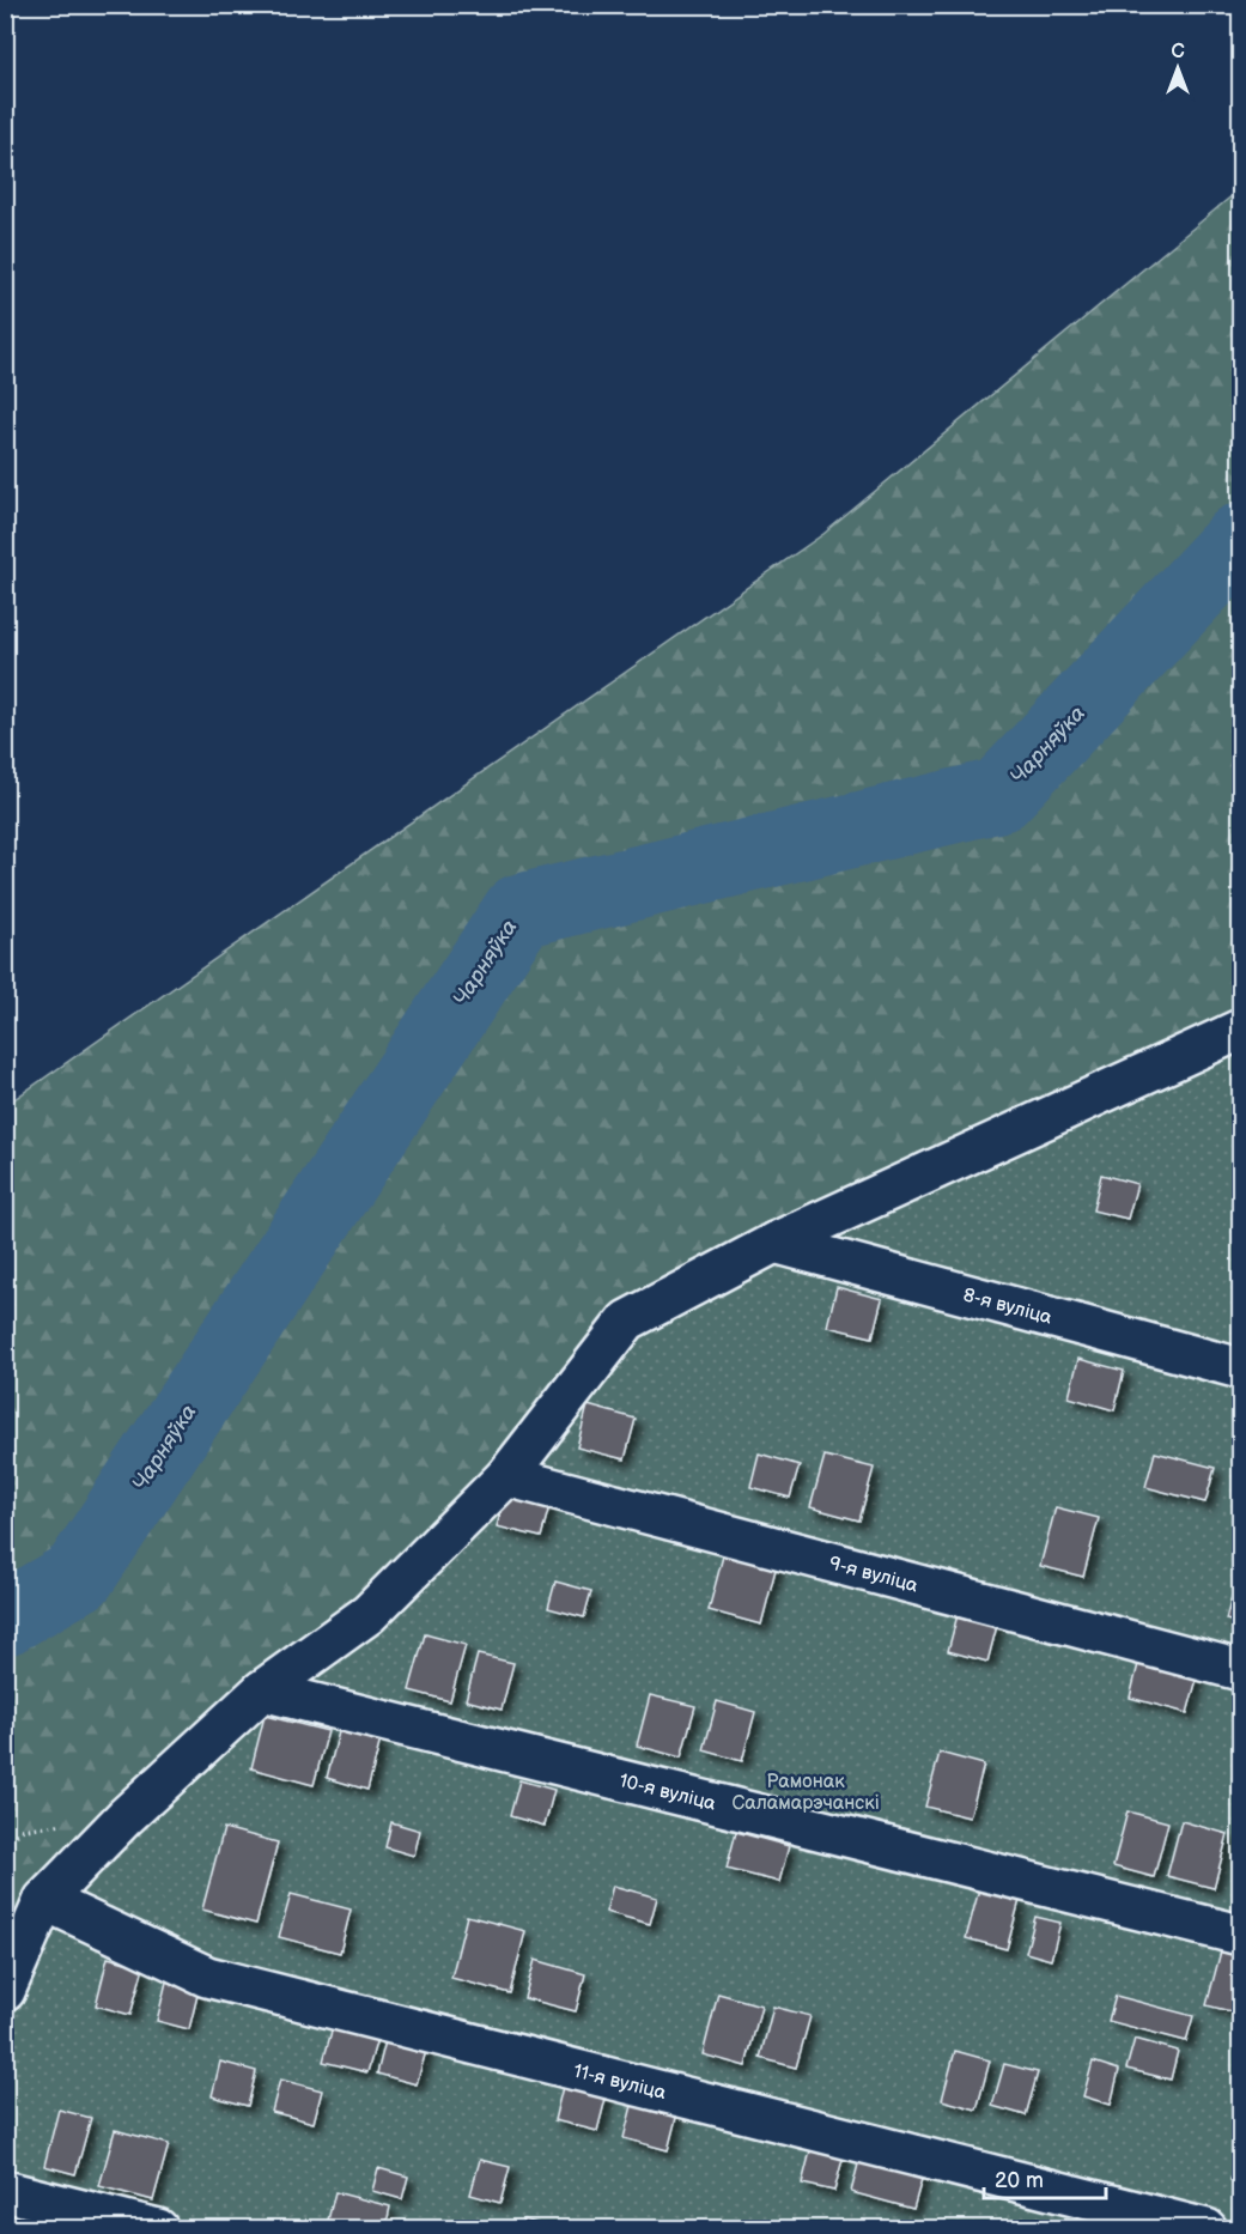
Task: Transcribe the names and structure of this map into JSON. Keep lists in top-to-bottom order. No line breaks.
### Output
{"streets":{"street":["8-я вуліца","9-я вуліца","10-я вуліца","11-я вуліца"]},"water":["Чарняўка"],"parks":["Рамонак Саламарэчанскі"],"scale_bar":"20 m","north":"top"}
